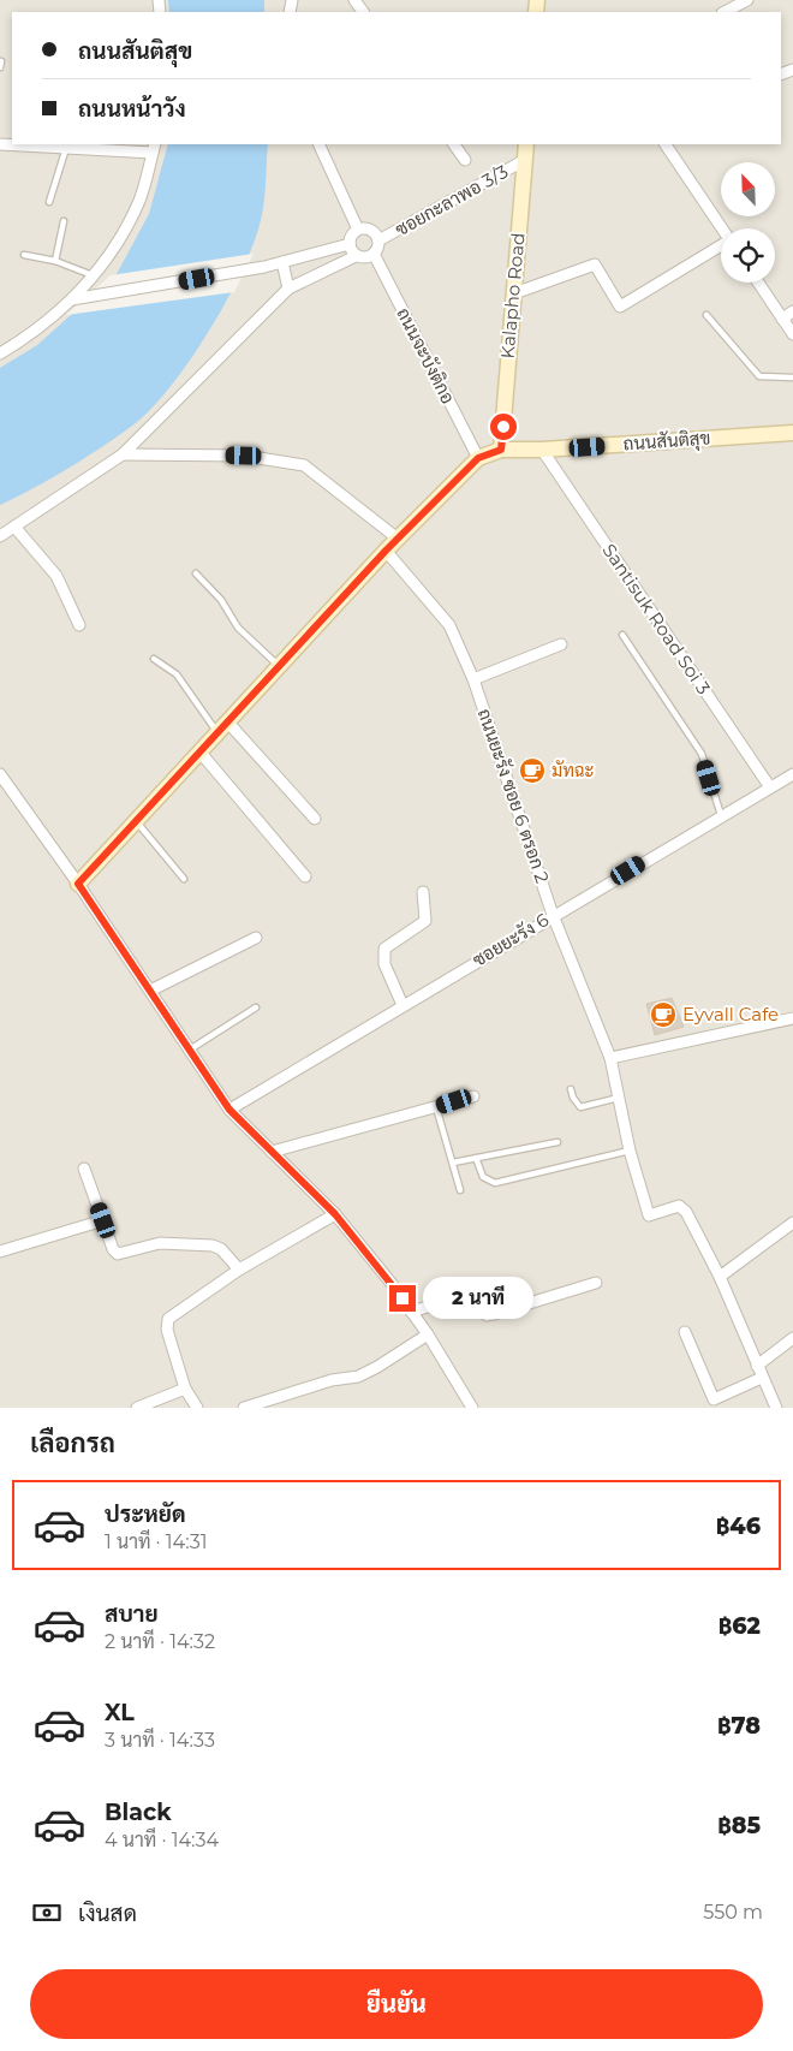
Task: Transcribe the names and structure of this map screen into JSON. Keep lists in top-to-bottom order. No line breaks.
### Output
{"streets":{"street":["ซอยกะลาพอ 3/3","Kalapho Road","ถนนจะบังติกอ","ถนนสันติสุข","Santisuk Road Soi 3","ถนนยะรัง ซอย 6 ตรอก 2","ซอยยะรัง 6"]},"crossings":[["ซอยกะลาพอ 3/3","Kalapho Road"],["ซอยกะลาพอ 3/3","ถนนจะบังติกอ"],["Kalapho Road","ถนนสันติสุข"],["ถนนจะบังติกอ","ถนนสันติสุข"],["ถนนสันติสุข","Santisuk Road Soi 3"],["ถนนสันติสุข","ถนนยะรัง ซอย 6 ตรอก 2"],["Santisuk Road Soi 3","ซอยยะรัง 6"],["ถนนยะรัง ซอย 6 ตรอก 2","ซอยยะรัง 6"]],"places":{"cafe":["มัทฉะ","Eyvall Cafe"]},"north":"top left","page":{"banner":["ถนนสันติสุข","ถนนหน้าวัง"],"bubble":"2 นาที","heading":"เลือกรถ","list":[{"name":"ประหยัด","note":"1 นาที · 14:31","value":"฿46"},{"name":"สบาย","note":"2 นาที · 14:32","value":"฿62"},{"name":"XL","note":"3 นาที · 14:33","value":"฿78"},{"name":"Black","note":"4 นาที · 14:34","value":"฿85"}],"pay":["เงินสด","550 m"],"buttons":"ยืนยัน"}}
